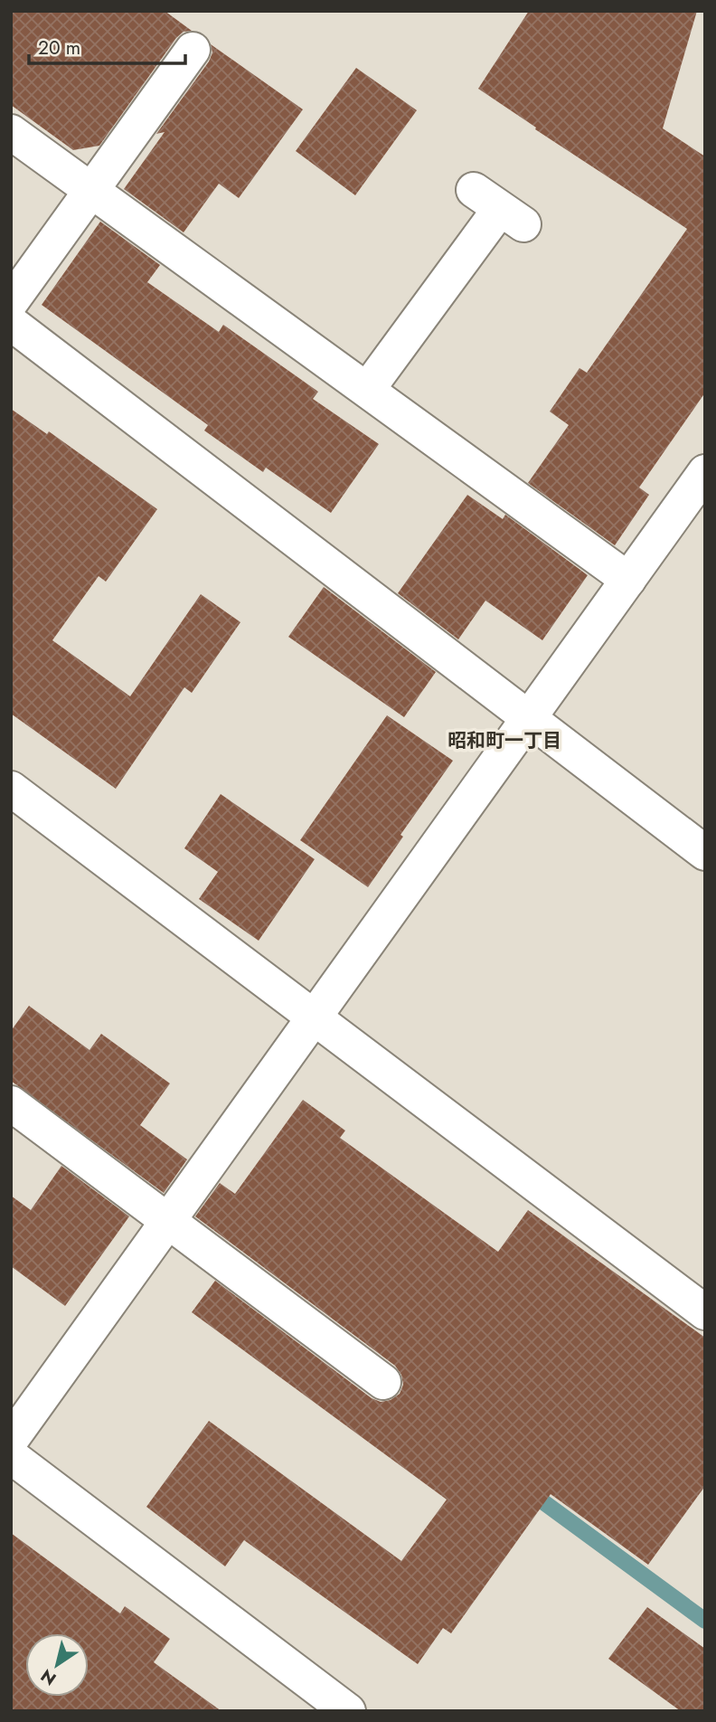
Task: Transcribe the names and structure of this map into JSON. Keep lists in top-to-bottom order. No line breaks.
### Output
{"districts":["昭和町一丁目"],"scale_bar":"20 m","north":"bottom left"}
